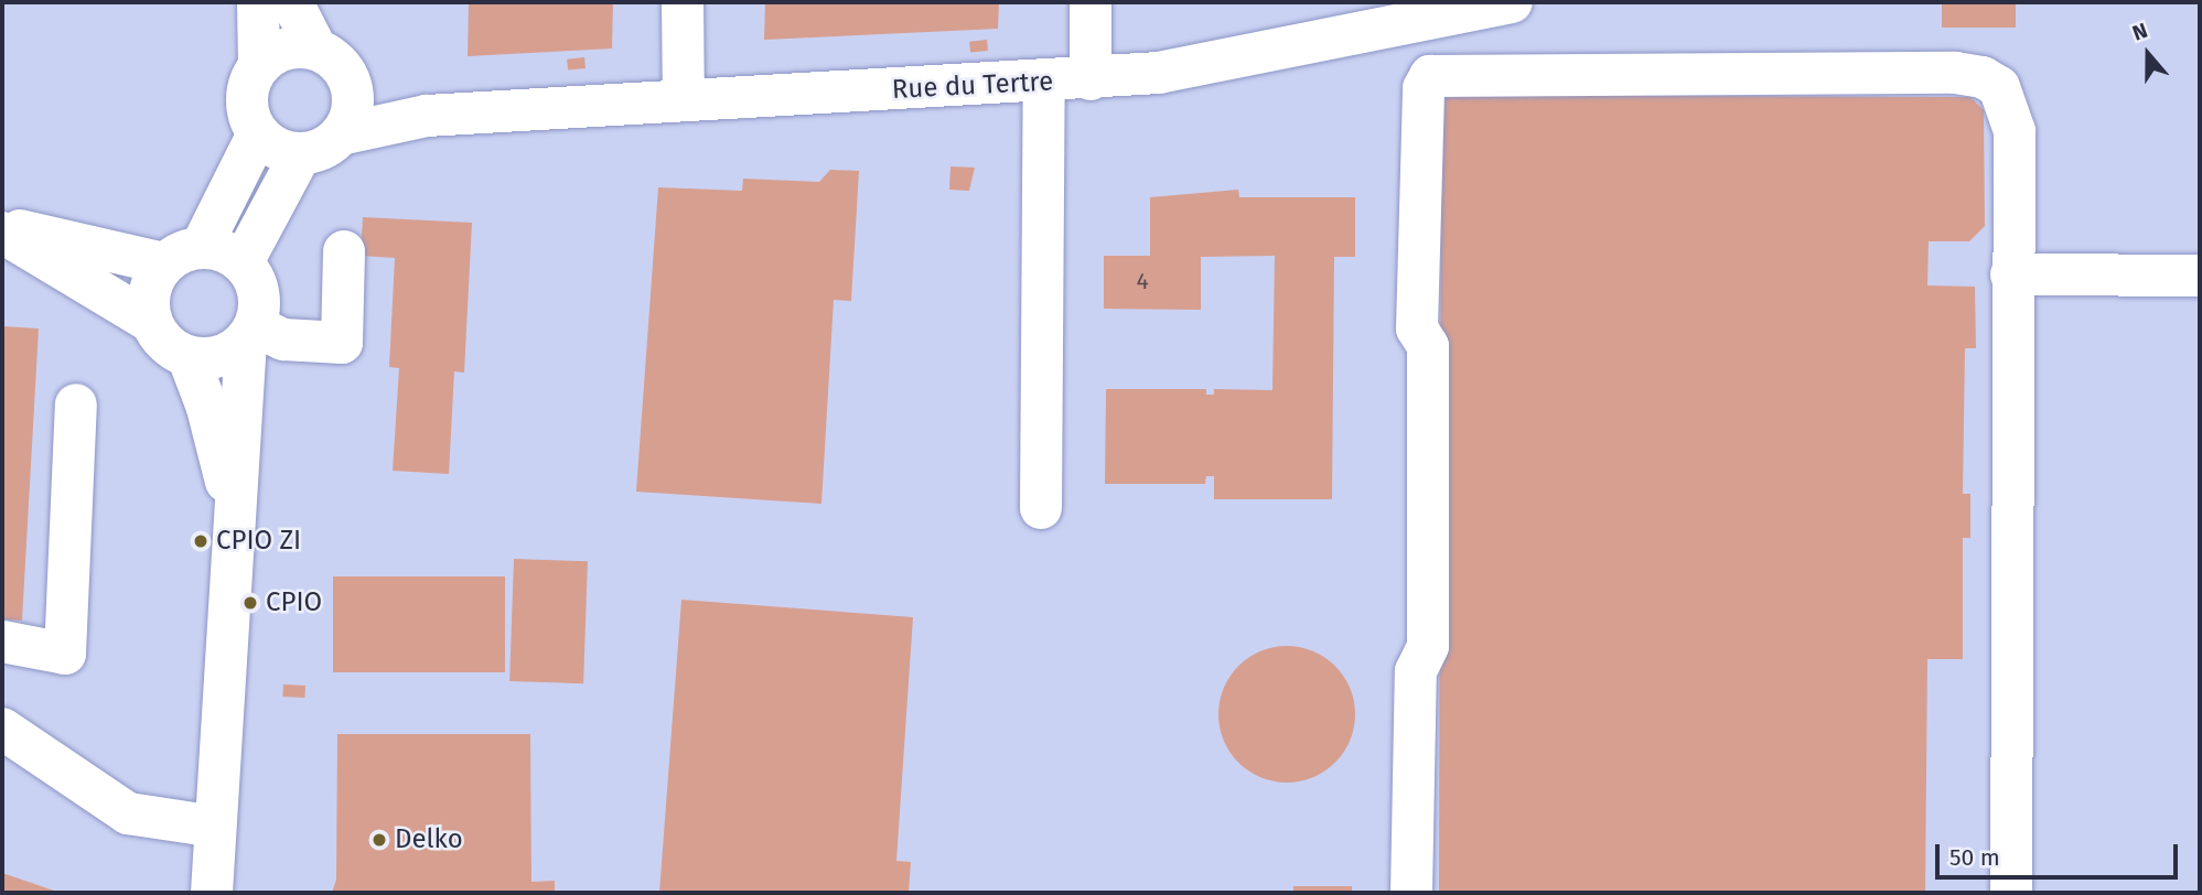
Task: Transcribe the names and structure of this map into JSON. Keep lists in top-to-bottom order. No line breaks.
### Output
{"streets":{"main road":["Rue du Tertre"]},"places":["CPIO ZI","CPIO","Delko"],"house_numbers":["4"],"scale_bar":"50 m","north":"top"}
